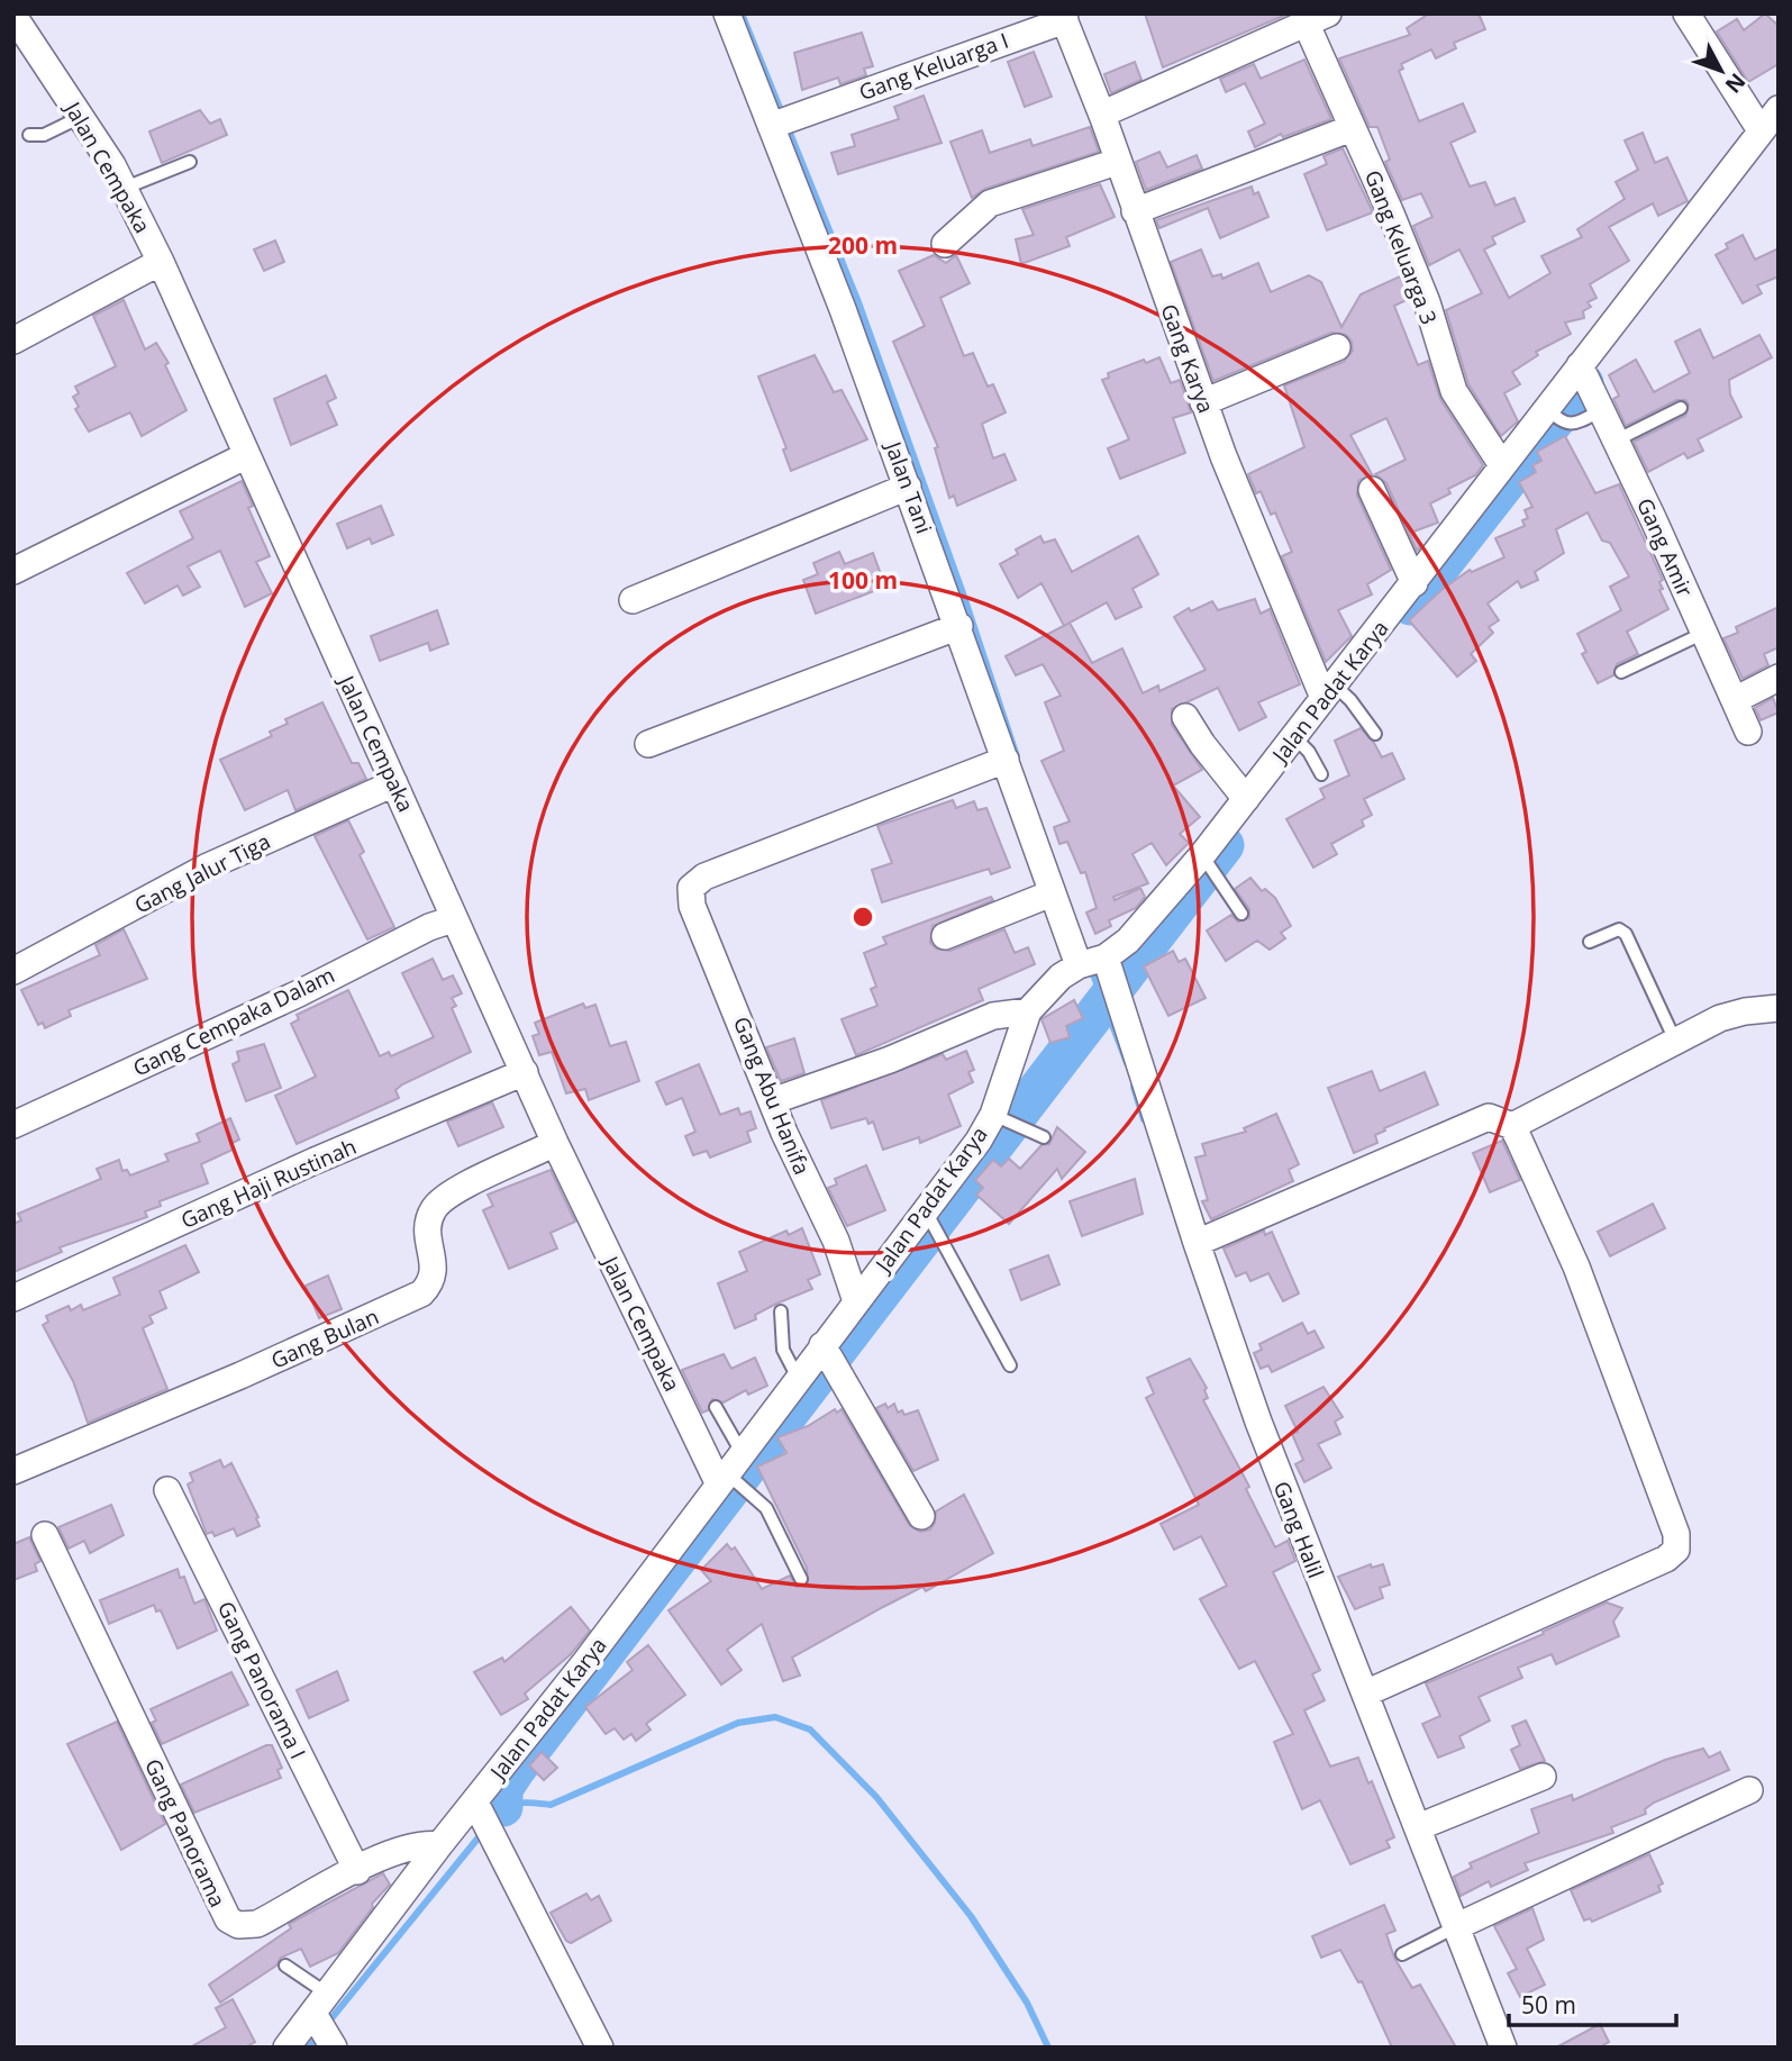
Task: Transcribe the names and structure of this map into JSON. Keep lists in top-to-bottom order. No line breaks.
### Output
{"streets":{"street":["Gang Keluarga I","Jalan Cempaka","Gang Keluarga 3","Gang Karya","Jalan Tani","Gang Amir","Jalan Padat Karya","Gang Jalur Tiga","Gang Cempaka Dalam","Gang Abu Hanifa","Gang Haji Rustinah","Gang Bulan","Gang Halil","Gang Panorama I","Gang Panorama"]},"crossings":[["Gang Keluarga I","Gang Karya"],["Gang Keluarga I","Jalan Tani"],["Jalan Cempaka","Jalan Padat Karya"],["Jalan Cempaka","Gang Jalur Tiga"],["Jalan Cempaka","Gang Cempaka Dalam"],["Jalan Cempaka","Gang Haji Rustinah"],["Jalan Cempaka","Gang Bulan"],["Gang Keluarga 3","Jalan Padat Karya"],["Gang Karya","Jalan Padat Karya"],["Jalan Tani","Jalan Padat Karya"],["Jalan Tani","Gang Abu Hanifa"],["Jalan Tani","Gang Halil"],["Gang Amir","Jalan Padat Karya"],["Jalan Padat Karya","Gang Abu Hanifa"],["Jalan Padat Karya","Gang Panorama"],["Gang Panorama I","Gang Panorama"]],"scale_bar":"50 m","north":"bottom right","rings":["200 m","100 m"]}
